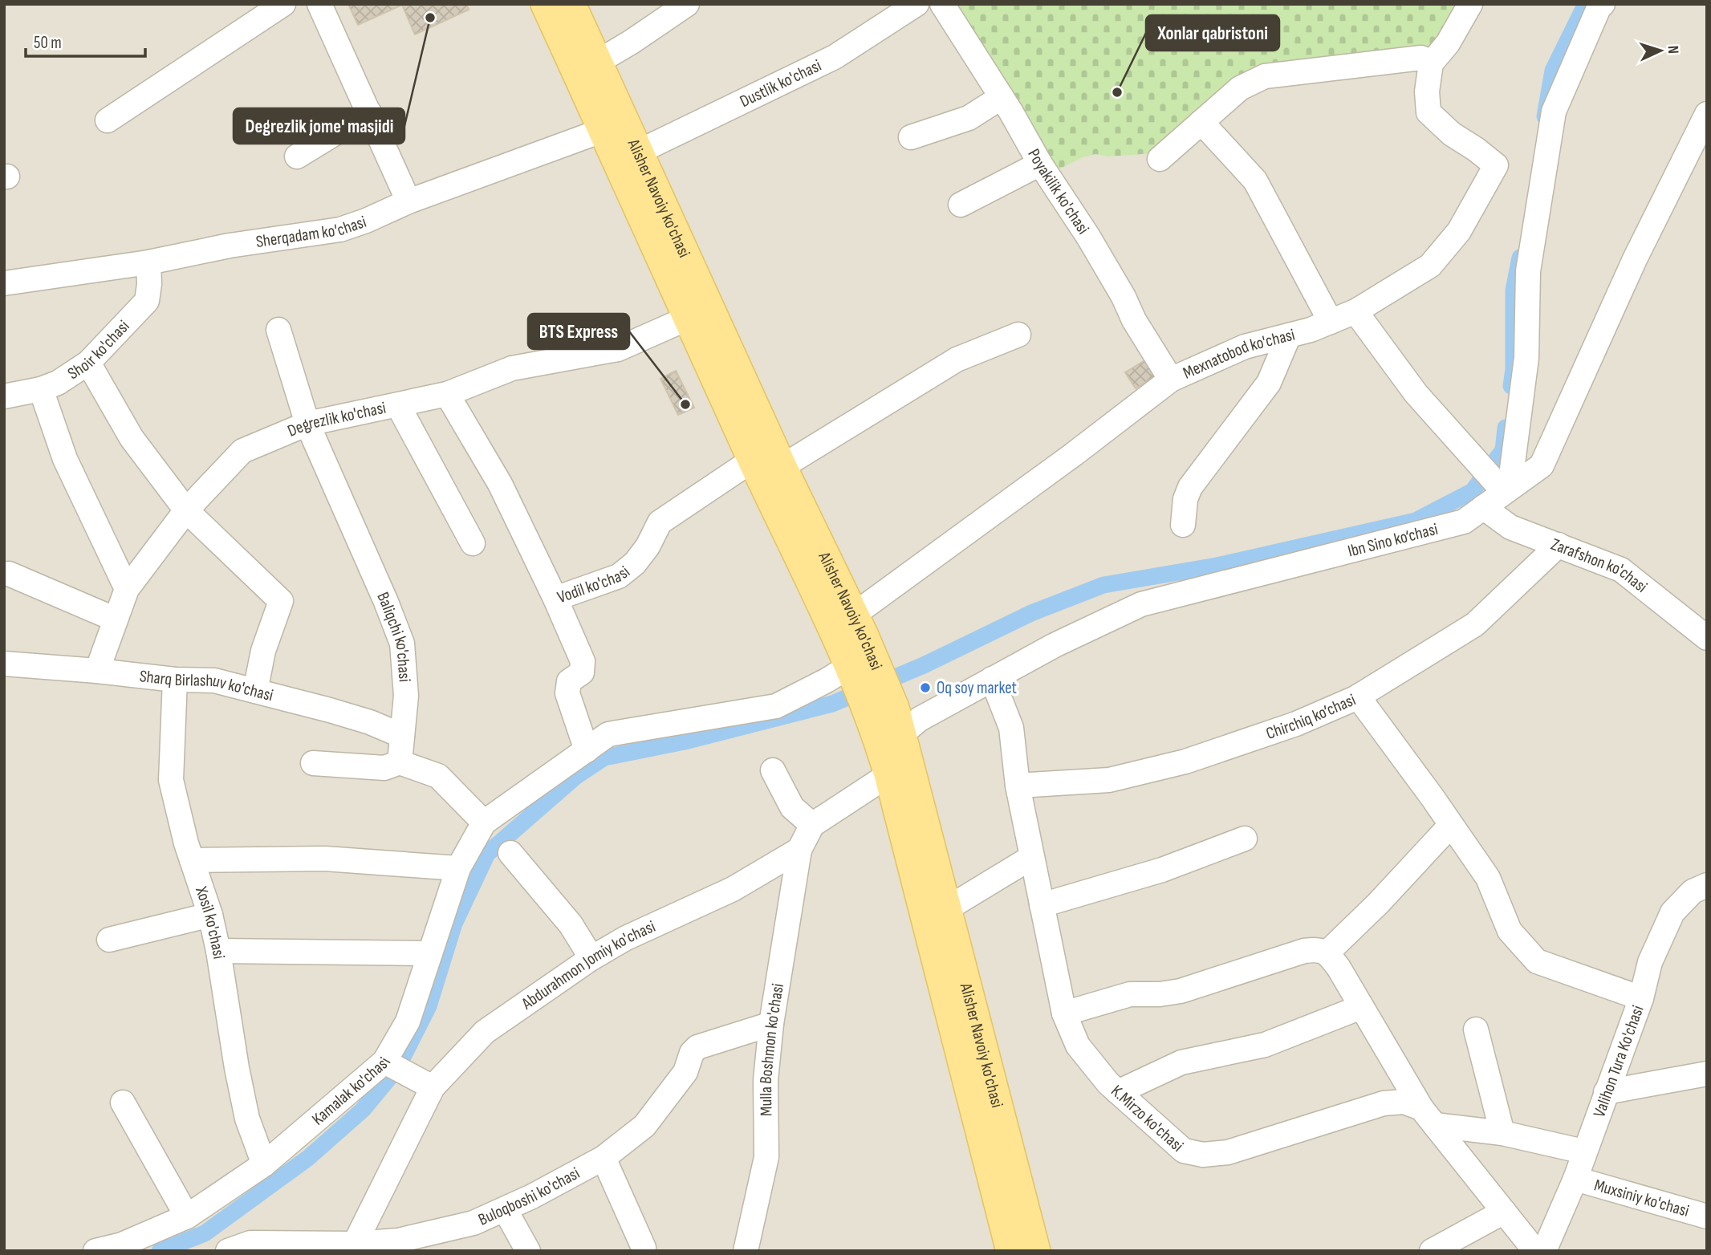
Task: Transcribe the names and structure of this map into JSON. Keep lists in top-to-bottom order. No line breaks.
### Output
{"streets":{"main road":["Alisher Navoiy ko'chasi"],"street":["Dustlik ko'chasi","Poyakilik ko'chasi","Sherqadam ko'chasi","Shoir ko'chasi","Mexnatobod ko'chasi","Degrezlik ko'chasi","Ibn Sino ko‘chasi","Zarafshon ko'chasi","Vodil ko'chasi","Baliqchi ko'chasi","Sharq Birlashuv ko'chasi","Chirchiq ko’chasi","Xosil ko'chasi","Abdurahmon Jomiy ko'chasi","Mulla Boshmon ko'chasi","Valihon Tura Ko'chasi","Kamalak ko'chasi","K.Mirzo ko'chasi","Buloqboshi ko'chasi","Muxsiniy ko'chasi"]},"crossings":[["Dustlik ko'chasi","Alisher Navoiy ko'chasi"],["Poyakilik ko'chasi","Mexnatobod ko'chasi"],["Alisher Navoiy ko'chasi","Sherqadam ko'chasi"],["Alisher Navoiy ko'chasi","Mexnatobod ko'chasi"],["Alisher Navoiy ko'chasi","Degrezlik ko'chasi"],["Alisher Navoiy ko'chasi","Ibn Sino ko‘chasi"],["Alisher Navoiy ko'chasi","Vodil ko'chasi"],["Sherqadam ko'chasi","Shoir ko'chasi"],["Degrezlik ko'chasi","Baliqchi ko'chasi"],["Degrezlik ko'chasi","Sharq Birlashuv ko'chasi"],["Ibn Sino ko‘chasi","Zarafshon ko'chasi"],["Ibn Sino ko‘chasi","K.Mirzo ko'chasi"],["Zarafshon ko'chasi","Chirchiq ko’chasi"],["Baliqchi ko'chasi","Sharq Birlashuv ko'chasi"],["Sharq Birlashuv ko'chasi","Xosil ko'chasi"],["Chirchiq ko’chasi","K.Mirzo ko'chasi"],["Xosil ko'chasi","Kamalak ko'chasi"],["Abdurahmon Jomiy ko'chasi","Mulla Boshmon ko'chasi"],["Abdurahmon Jomiy ko'chasi","Buloqboshi ko'chasi"],["Mulla Boshmon ko'chasi","Buloqboshi ko'chasi"],["Valihon Tura Ko'chasi","K.Mirzo ko'chasi"],["Valihon Tura Ko'chasi","Muxsiniy ko'chasi"]],"places":["Degrezlik jome' masjidi","Xonlar qabristoni","BTS Express","Oq soy market"],"scale_bar":"50 m","north":"right"}
